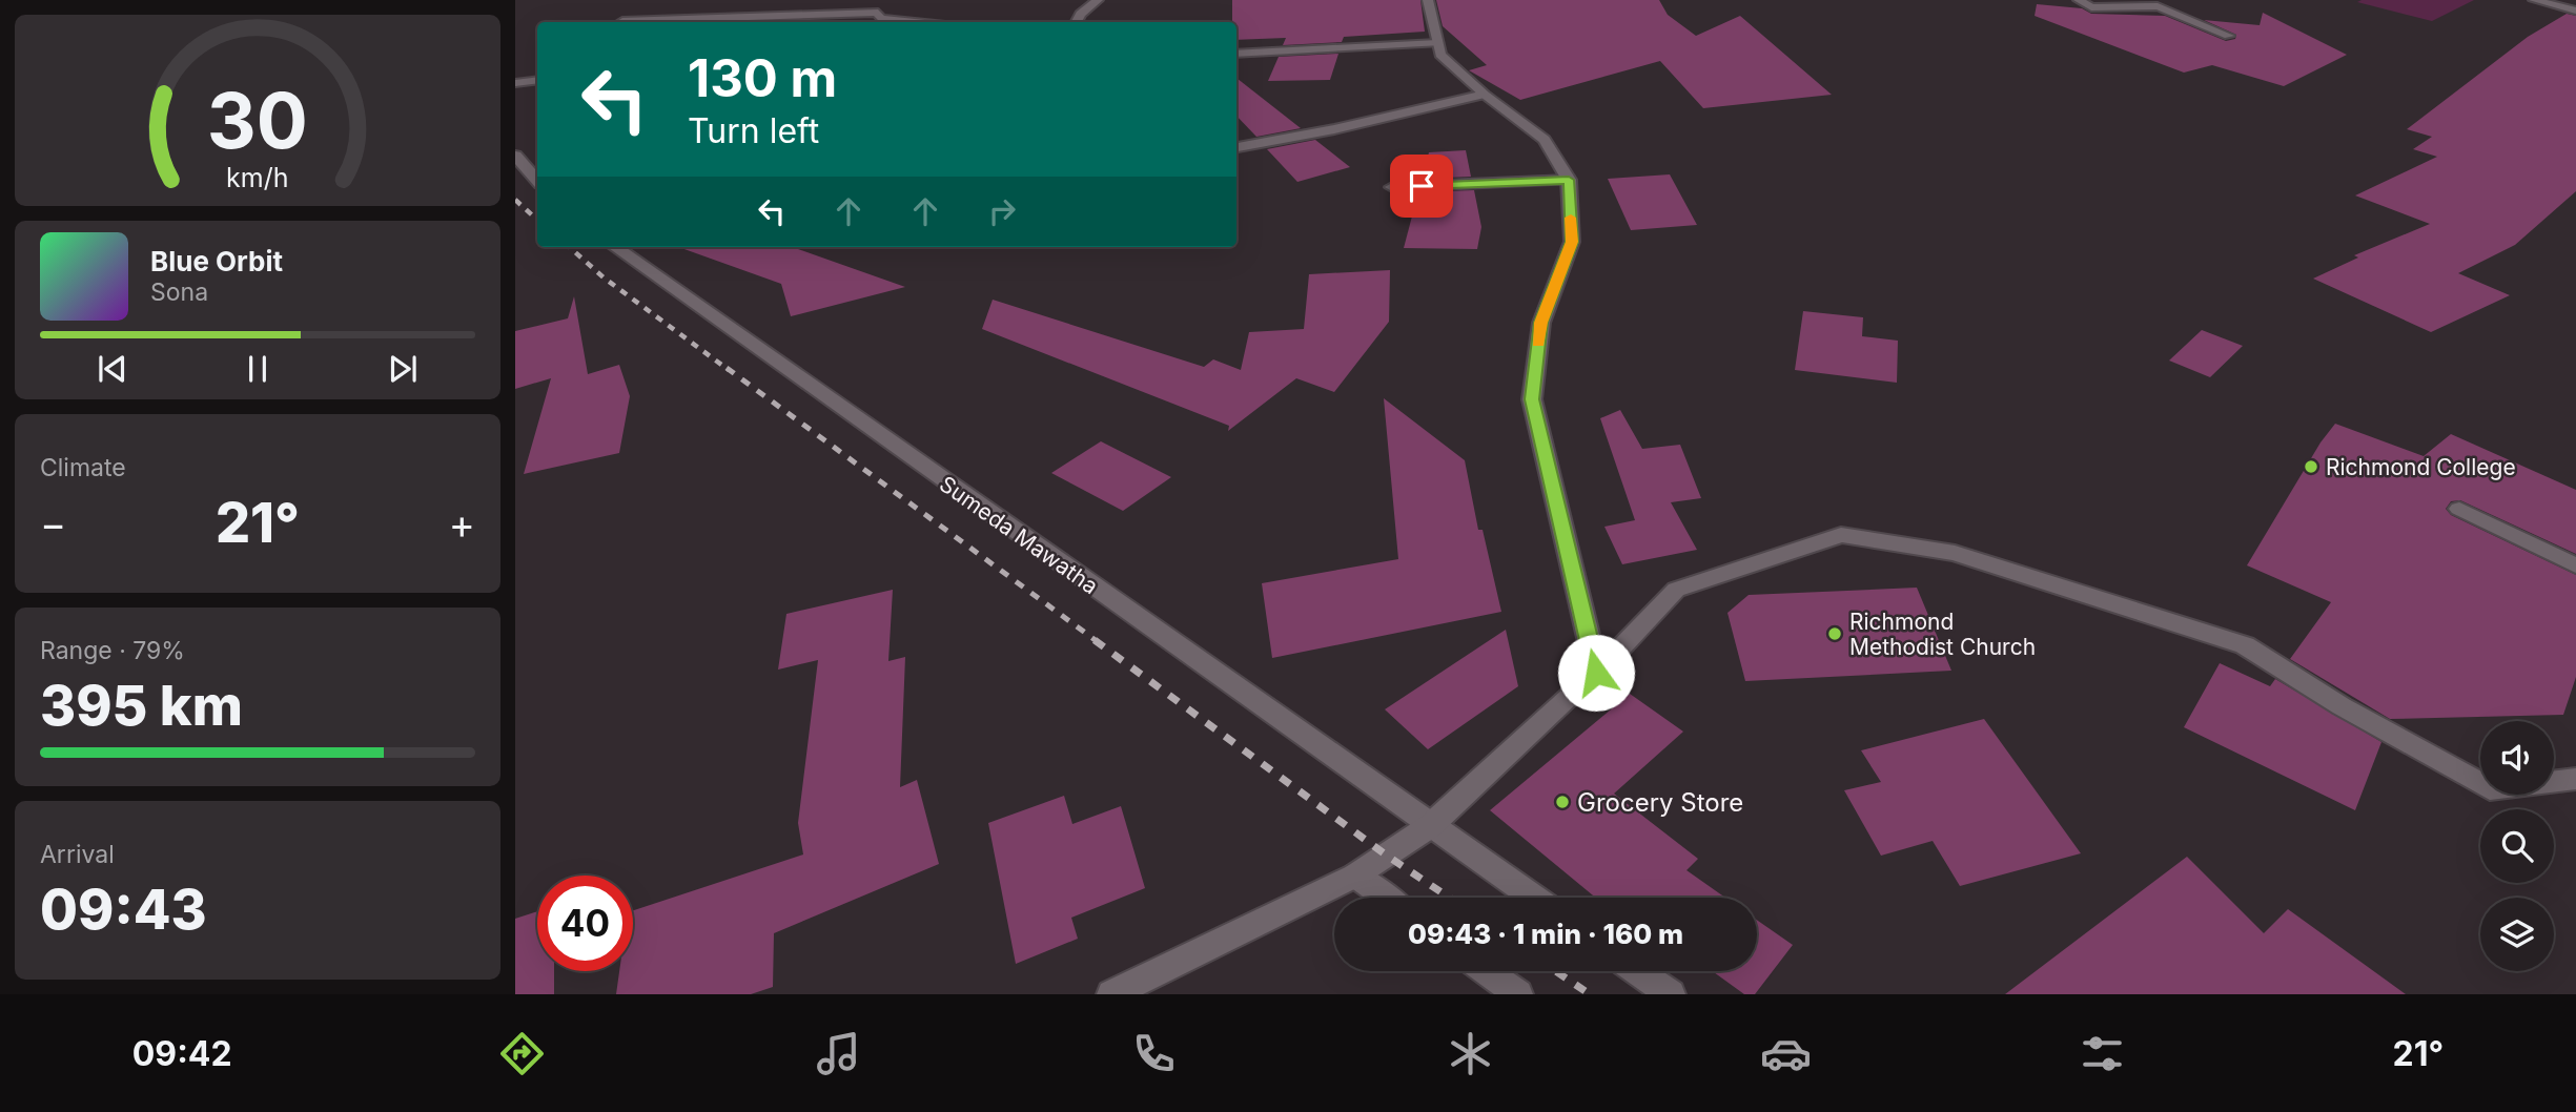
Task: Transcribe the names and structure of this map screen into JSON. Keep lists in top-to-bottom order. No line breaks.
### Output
{"streets":{"street":["Sumeda Mawatha"]},"places":["Richmond College","Richmond Methodist Church","Grocery Store"],"page":{"turn":["130 m","Turn left"],"song":["Blue Orbit","Sona"],"tile":["Climate",["Range · 79%","395 km"],["Arrival","09:43"]],"heat":["−","21°","+"],"limit":"40","trip":"09:43 · 1 min · 160 m","tabs":["09:42","21°"],"gauge":["30","km/h"]}}
